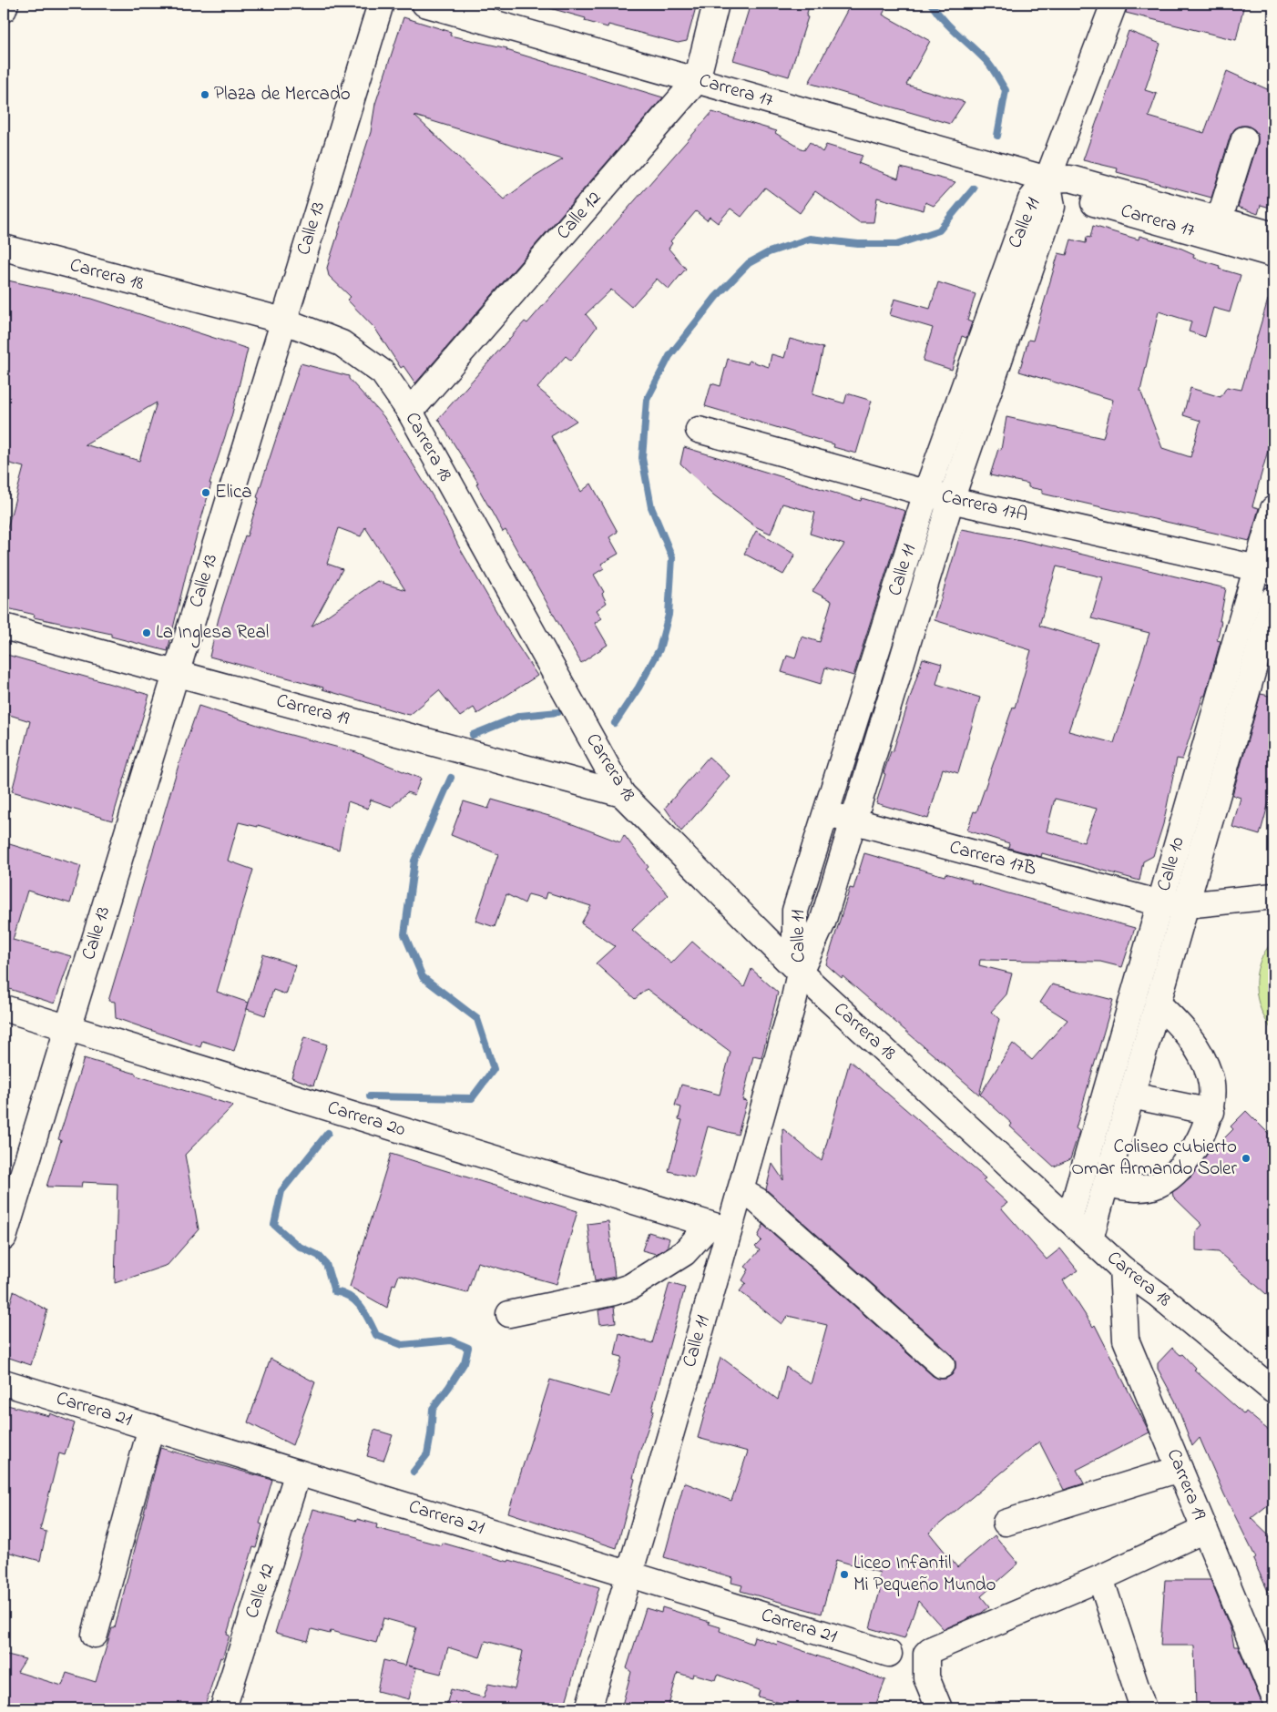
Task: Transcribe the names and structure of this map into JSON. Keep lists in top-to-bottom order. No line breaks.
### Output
{"streets":{"street":["Carrera 17","Calle 12","Calle 11","Calle 13","Carrera 18","Carrera 17A","Carrera 19","Carrera 17B","Calle 10","Carrera 20","Carrera 21"]},"crossings":[["Carrera 17","Calle 12"],["Carrera 17","Calle 11"],["Calle 12","Carrera 18"],["Calle 12","Carrera 21"],["Calle 11","Carrera 18"],["Calle 11","Carrera 17A"],["Calle 11","Carrera 17B"],["Calle 11","Carrera 20"],["Calle 11","Carrera 21"],["Calle 13","Carrera 18"],["Calle 13","Carrera 19"],["Calle 13","Carrera 20"],["Carrera 18","Carrera 19"],["Carrera 18","Calle 10"],["Carrera 17A","Calle 10"],["Carrera 17B","Calle 10"]],"places":["Plaza de Mercado","Elica","La Inglesa Real","Coliseo cubierto Omar Armando Soler","Liceo Infantil Mi Pequeño Mundo"]}
